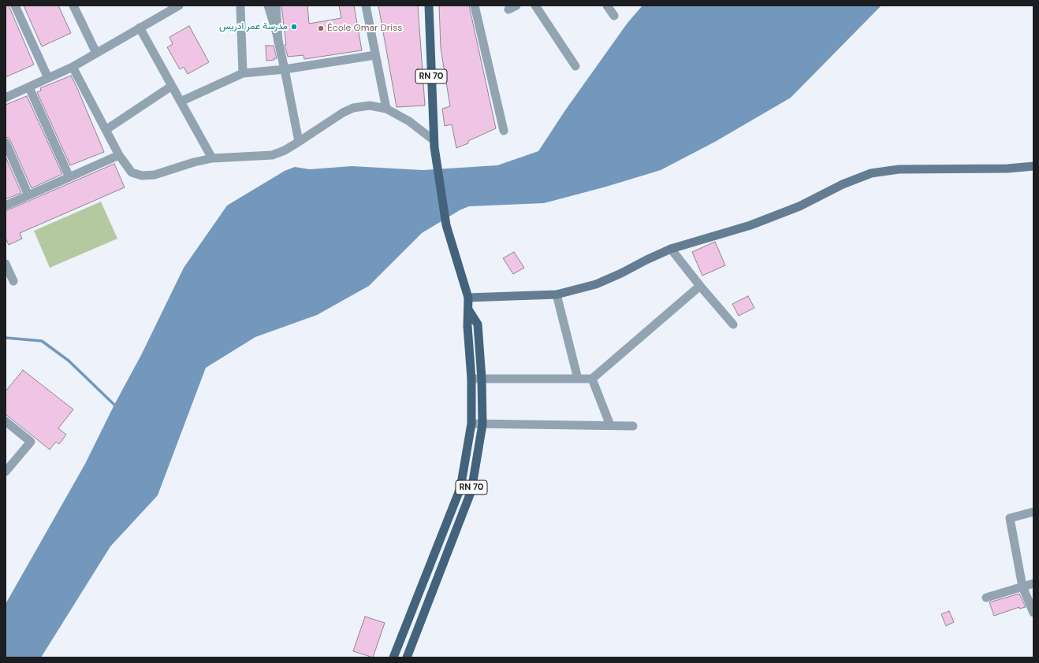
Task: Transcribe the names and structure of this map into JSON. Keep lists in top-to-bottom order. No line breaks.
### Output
{"streets":{"main road":["RN 70"]},"places":["مدرسة عمر ادريس","École Omar Driss"]}
